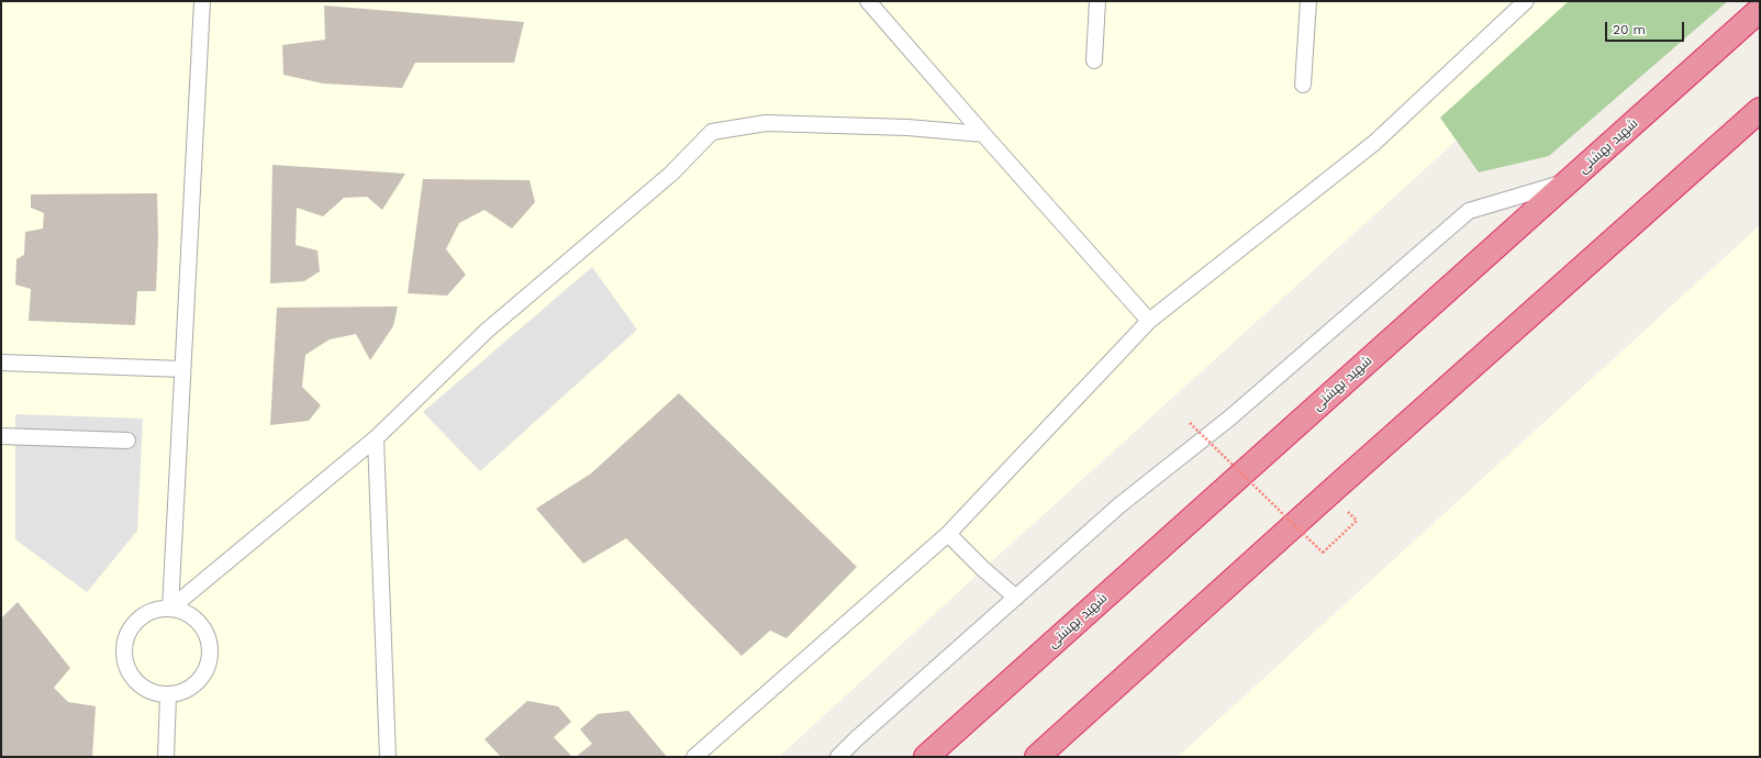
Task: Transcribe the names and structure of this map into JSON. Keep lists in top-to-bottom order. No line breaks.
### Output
{"streets":{"highway":["شهید بهشتی"]},"scale_bar":"20 m"}
